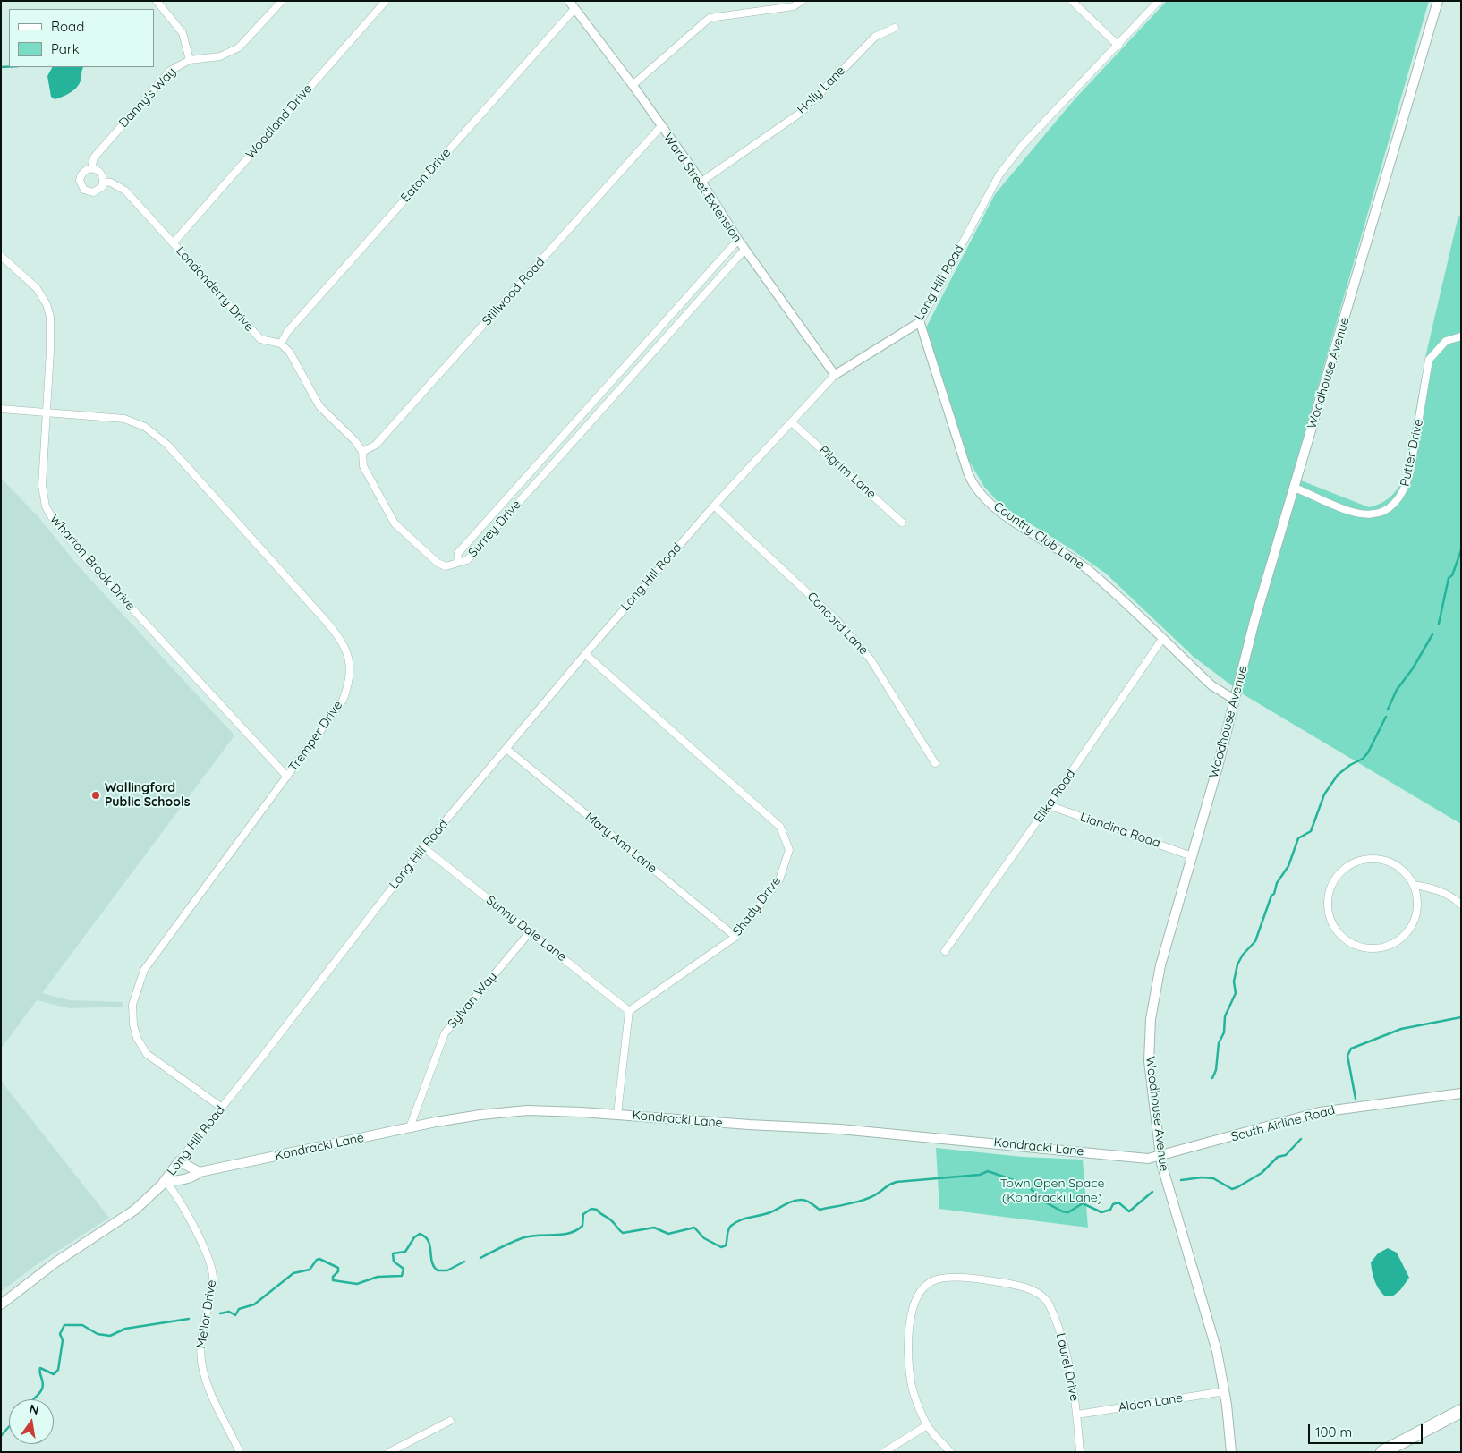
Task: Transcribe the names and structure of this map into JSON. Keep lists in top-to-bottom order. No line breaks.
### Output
{"streets":{"main road":["Long Hill Road","Woodhouse Avenue","Kondracki Lane","South Airline Road"],"street":["Holly Lane","Danny's Way","Woodland Drive","Eaton Drive","Ward Street Extension","Londonderry Drive","Stillwood Road","Putter Drive","Pilgrim Lane","Surrey Drive","Country Club Lane","Wharton Brook Drive","Concord Lane","Tremper Drive","Elika Road","Liandina Road","Mary Ann Lane","Shady Drive","Sunny Dale Lane","Sylvan Way","Mellor Drive","Laurel Drive","Aldon Lane"]},"crossings":[["Holly Lane","Ward Street Extension"],["Woodland Drive","Londonderry Drive"],["Eaton Drive","Ward Street Extension"],["Eaton Drive","Londonderry Drive"],["Ward Street Extension","Long Hill Road"],["Ward Street Extension","Stillwood Road"],["Ward Street Extension","Surrey Drive"],["Long Hill Road","Pilgrim Lane"],["Long Hill Road","Country Club Lane"],["Long Hill Road","Concord Lane"],["Long Hill Road","Tremper Drive"],["Long Hill Road","Mary Ann Lane"],["Long Hill Road","Shady Drive"],["Long Hill Road","Sunny Dale Lane"],["Long Hill Road","Kondracki Lane"],["Long Hill Road","Mellor Drive"],["Woodhouse Avenue","Putter Drive"],["Woodhouse Avenue","Country Club Lane"],["Woodhouse Avenue","Liandina Road"],["Woodhouse Avenue","Kondracki Lane"],["Woodhouse Avenue","South Airline Road"],["Woodhouse Avenue","Aldon Lane"],["Country Club Lane","Elika Road"],["Wharton Brook Drive","Tremper Drive"],["Elika Road","Liandina Road"],["Mary Ann Lane","Shady Drive"],["Shady Drive","Sunny Dale Lane"],["Sunny Dale Lane","Sylvan Way"],["Sylvan Way","Kondracki Lane"],["Kondracki Lane","South Airline Road"],["Kondracki Lane","Mellor Drive"],["Laurel Drive","Aldon Lane"]],"parks":["Town Open Space (Kondracki Lane)"],"places":["Wallingford Public Schools"],"legend":["Road","Park"],"scale_bar":"100 m","north":"top"}
